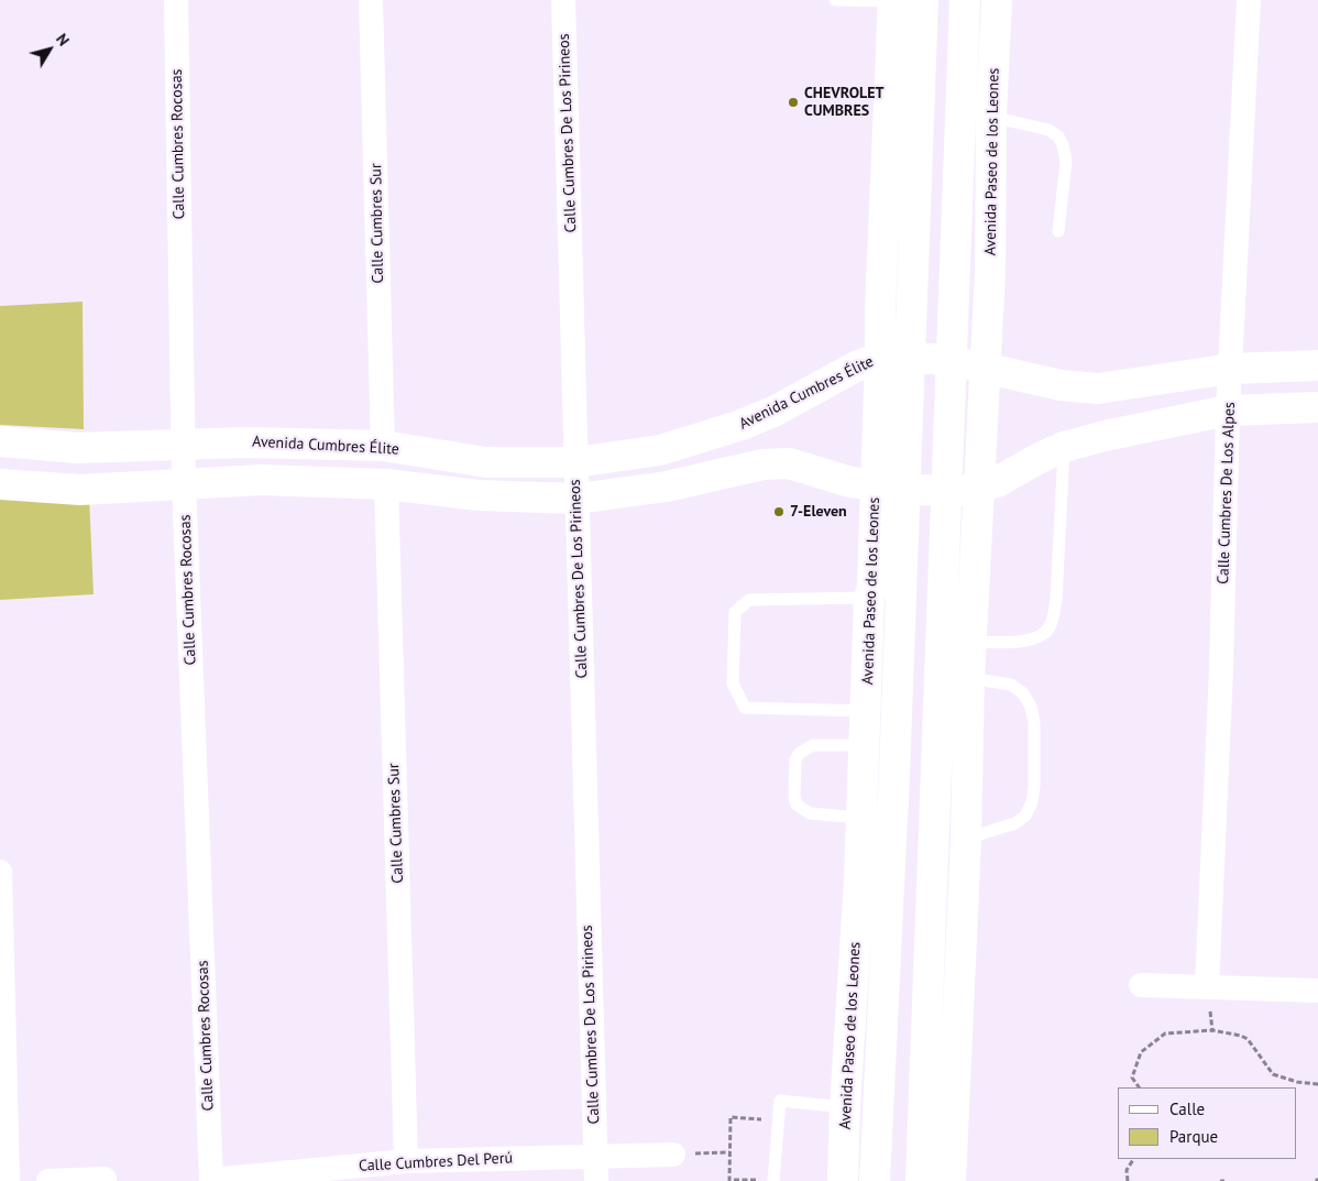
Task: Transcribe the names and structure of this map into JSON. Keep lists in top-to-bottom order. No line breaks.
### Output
{"streets":{"main road":["Avenida Paseo de los Leones","Avenida Cumbres Élite"],"street":["Calle Cumbres De Los Pirineos","Calle Cumbres Rocosas","Calle Cumbres Sur","Calle Cumbres De Los Alpes","Calle Cumbres Del Perú"]},"crossings":[["Calle Cumbres De Los Pirineos","Avenida Cumbres Élite"],["Calle Cumbres De Los Pirineos","Calle Cumbres Del Perú"],["Calle Cumbres Rocosas","Avenida Cumbres Élite"],["Calle Cumbres Rocosas","Calle Cumbres Del Perú"],["Avenida Paseo de los Leones","Avenida Cumbres Élite"],["Calle Cumbres Sur","Avenida Cumbres Élite"],["Calle Cumbres Sur","Calle Cumbres Del Perú"],["Avenida Cumbres Élite","Calle Cumbres De Los Alpes"]],"places":["CHEVROLET CUMBRES","7-Eleven"],"legend":["Calle","Parque"],"north":"top right"}
